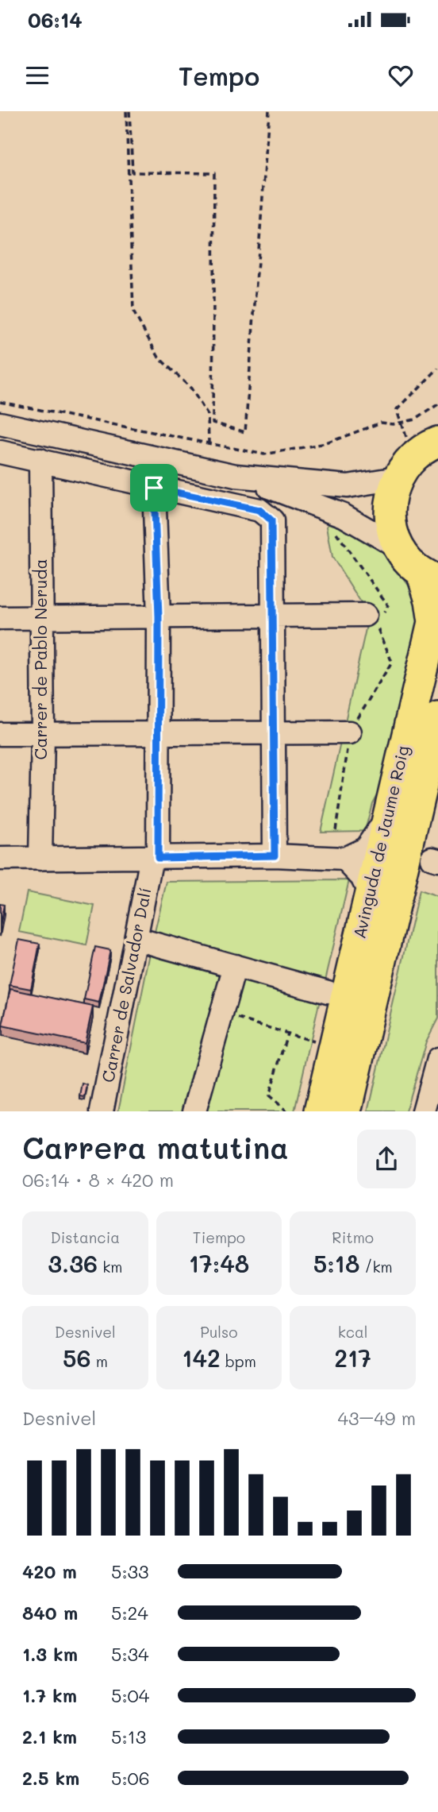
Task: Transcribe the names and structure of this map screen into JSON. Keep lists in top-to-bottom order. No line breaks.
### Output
{"streets":{"main road":["Avinguda de Jaume Roig"],"street":["Carrer de Pablo Neruda","Carrer de Salvador Dalí"]},"page":{"status":"06:14","header":"Tempo","heading":["Carrera matutina","06:14 · 8 × 420 m"],"stats":[["Distancia","3.36 km"],["Tiempo","17:48"],["Ritmo","5:18 /km"],["Desnivel","56 m"],["Pulso","142 bpm"],["kcal","217"]],"chart":["Desnivel","43–49 m"],"list":[{"name":"420 m","note":"5:33"},{"name":"840 m","note":"5:24"},{"name":"1.3 km","note":"5:34"},{"name":"1.7 km","note":"5:04"},{"name":"2.1 km","note":"5:13"},{"name":"2.5 km","note":"5:06"}]}}
